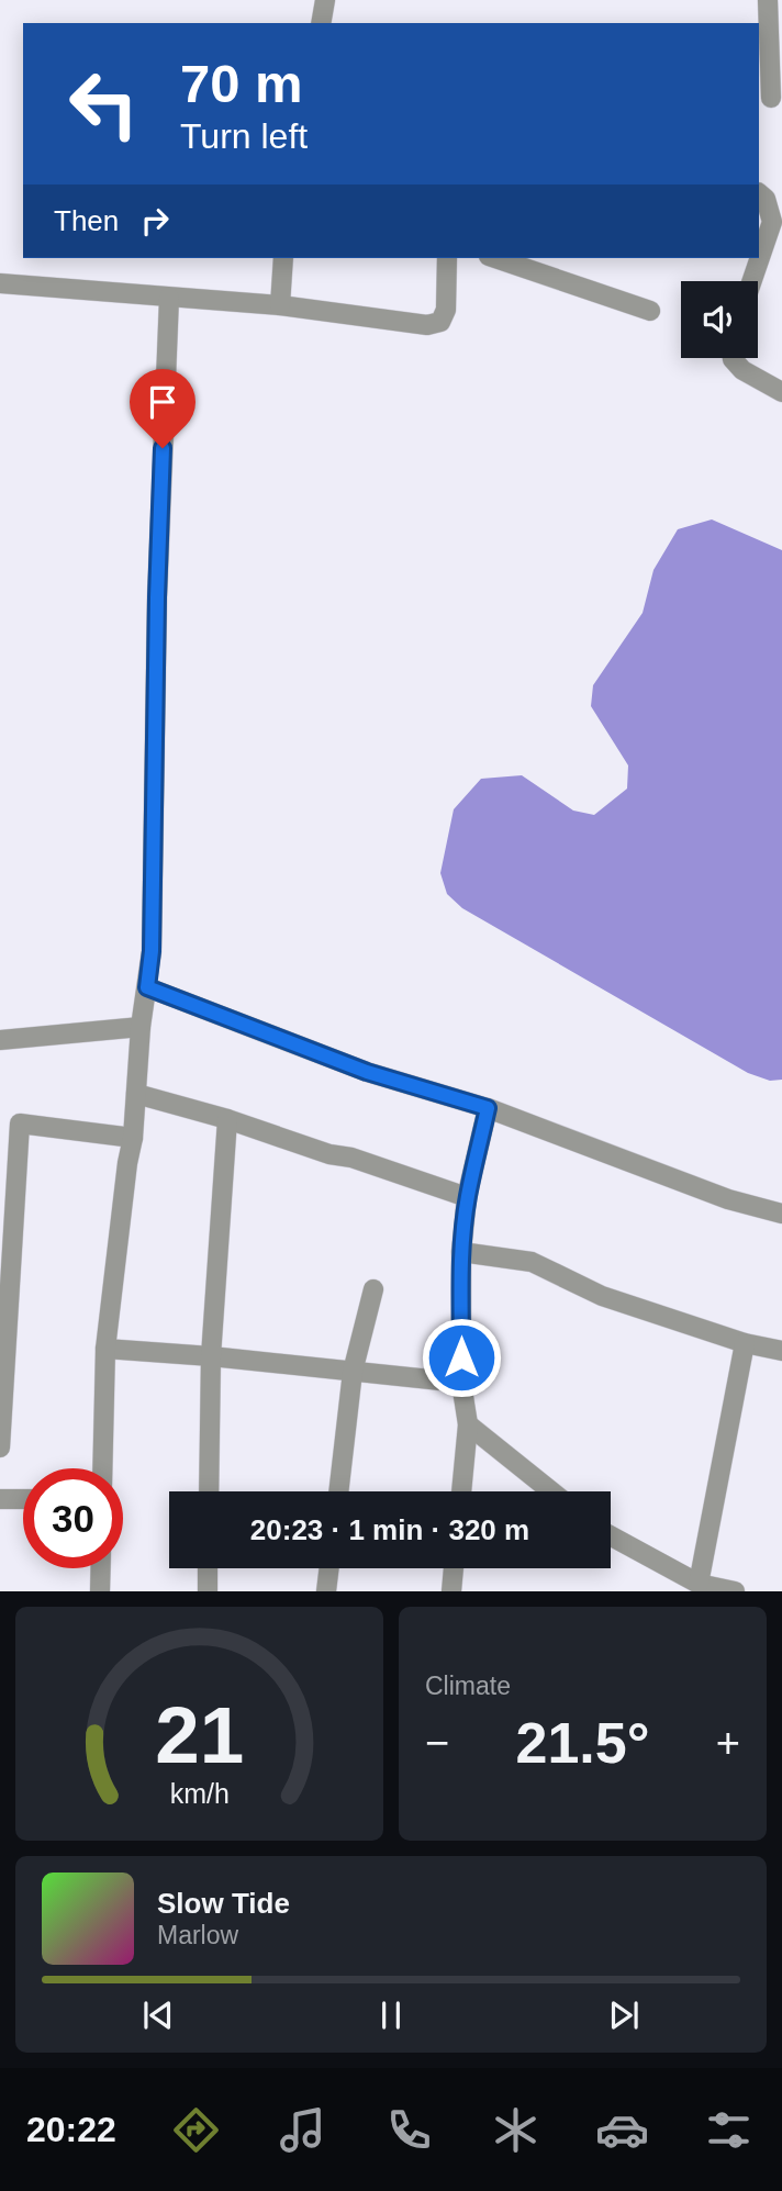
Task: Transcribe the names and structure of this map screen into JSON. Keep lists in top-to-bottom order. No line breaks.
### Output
{"page":{"turn":["70 m","Turn left"],"then":"Then","limit":"30","trip":"20:23 · 1 min · 320 m","tile":"Climate","heat":["−","21.5°","+"],"song":["Slow Tide","Marlow"],"tabs":"20:22","gauge":["21","km/h"]}}
